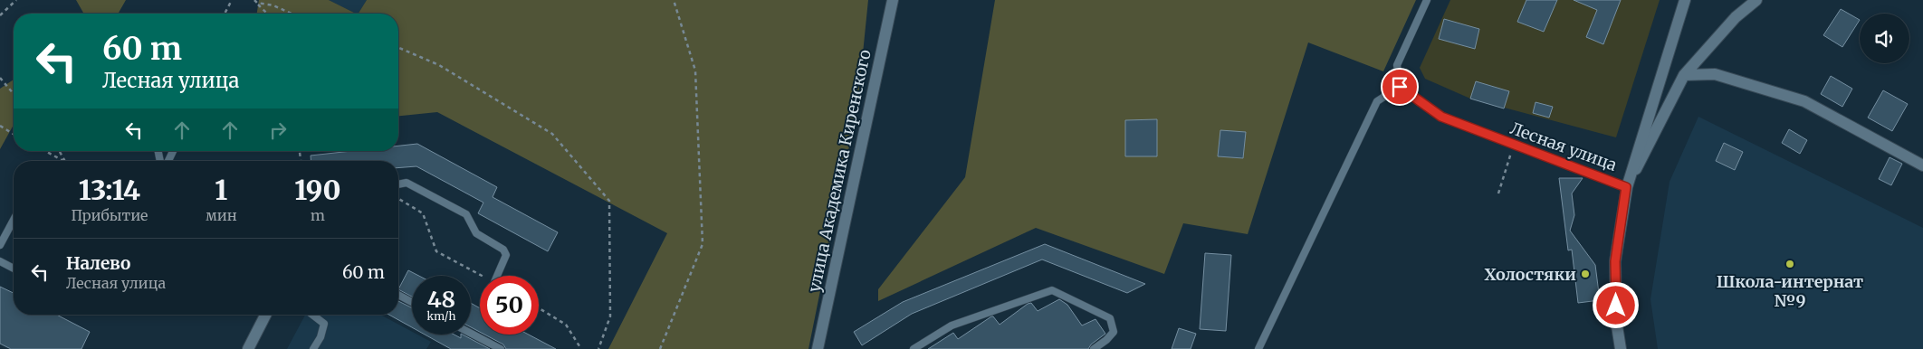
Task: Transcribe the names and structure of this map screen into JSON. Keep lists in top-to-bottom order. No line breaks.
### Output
{"streets":{"main road":["Лесная улица","улица Академика Киренского"]},"places":["Школа-интернат №9","Холостяки"],"page":{"turn":["60 m","Лесная улица"],"eta":["13:14","Прибытие","1","мин","190","m"],"list":[{"name":"Налево","note":"Лесная улица","value":"60 m"}],"speed":"48 km/h","limit":"50"}}
